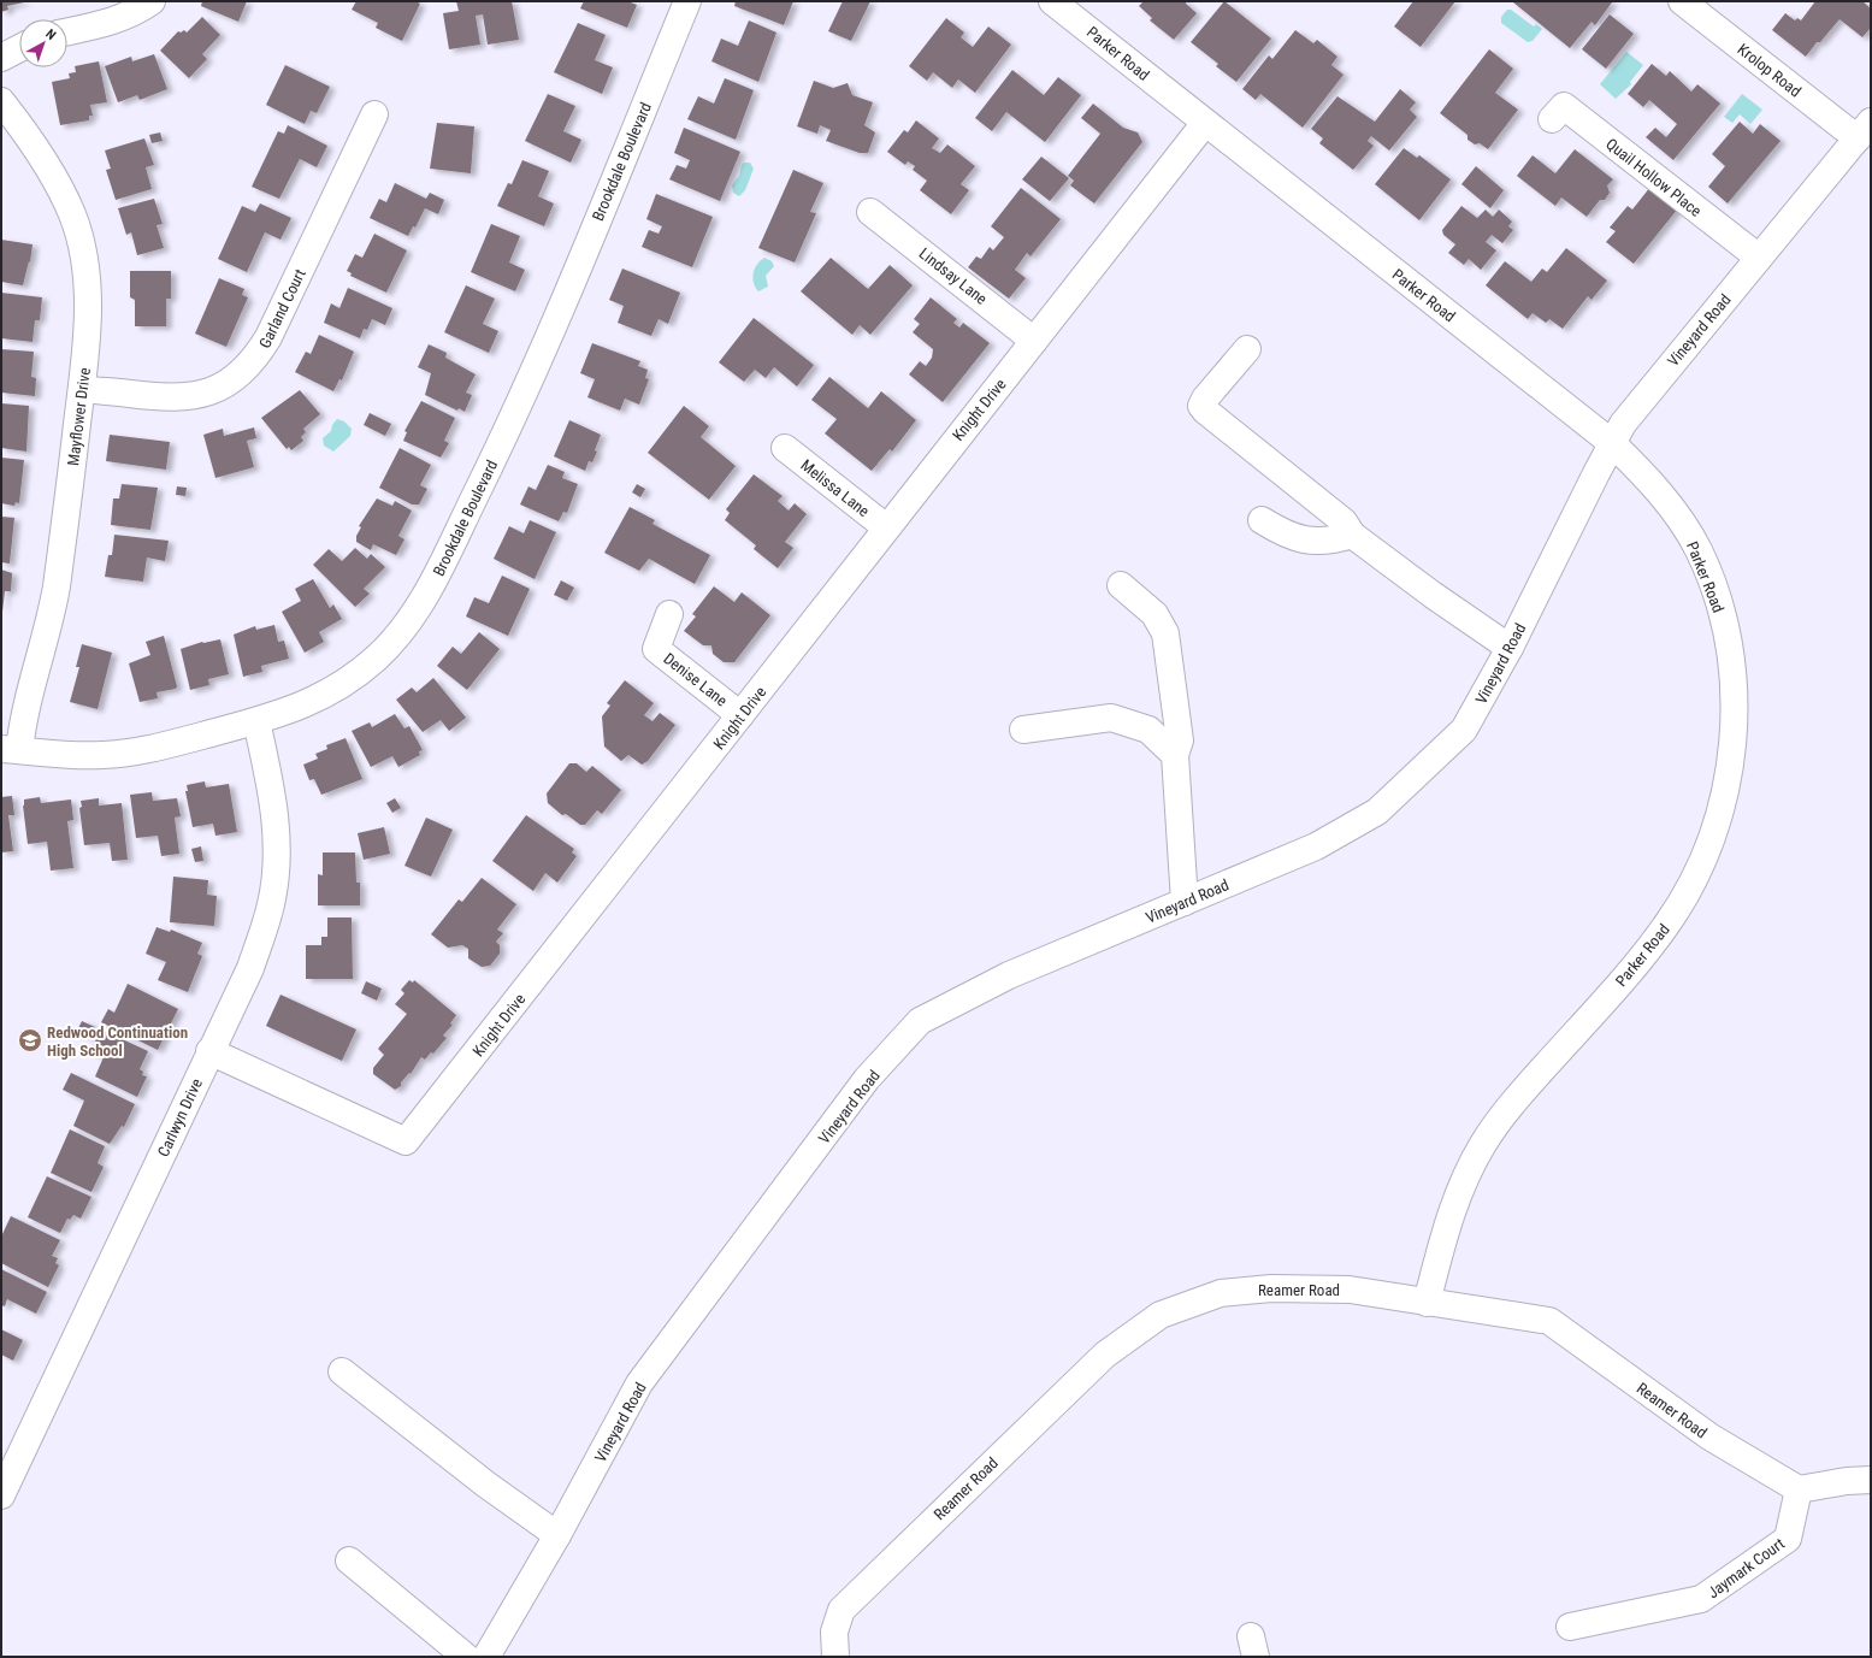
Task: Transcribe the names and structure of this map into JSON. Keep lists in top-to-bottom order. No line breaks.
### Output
{"streets":{"street":["Parker Road","Krolop Road","Brookdale Boulevard","Quail Hollow Place","Lindsay Lane","Garland Court","Vineyard Road","Knight Drive","Mayflower Drive","Melissa Lane","Denise Lane","Carlwyn Drive","Reamer Road","Jaymark Court"]},"crossings":[["Parker Road","Vineyard Road"],["Parker Road","Knight Drive"],["Parker Road","Reamer Road"],["Krolop Road","Vineyard Road"],["Brookdale Boulevard","Mayflower Drive"],["Brookdale Boulevard","Carlwyn Drive"],["Quail Hollow Place","Vineyard Road"],["Lindsay Lane","Knight Drive"],["Garland Court","Mayflower Drive"],["Knight Drive","Melissa Lane"],["Knight Drive","Denise Lane"],["Knight Drive","Carlwyn Drive"],["Reamer Road","Jaymark Court"]],"places":{"school or university":["Redwood Continuation High School"]},"north":"top right"}
